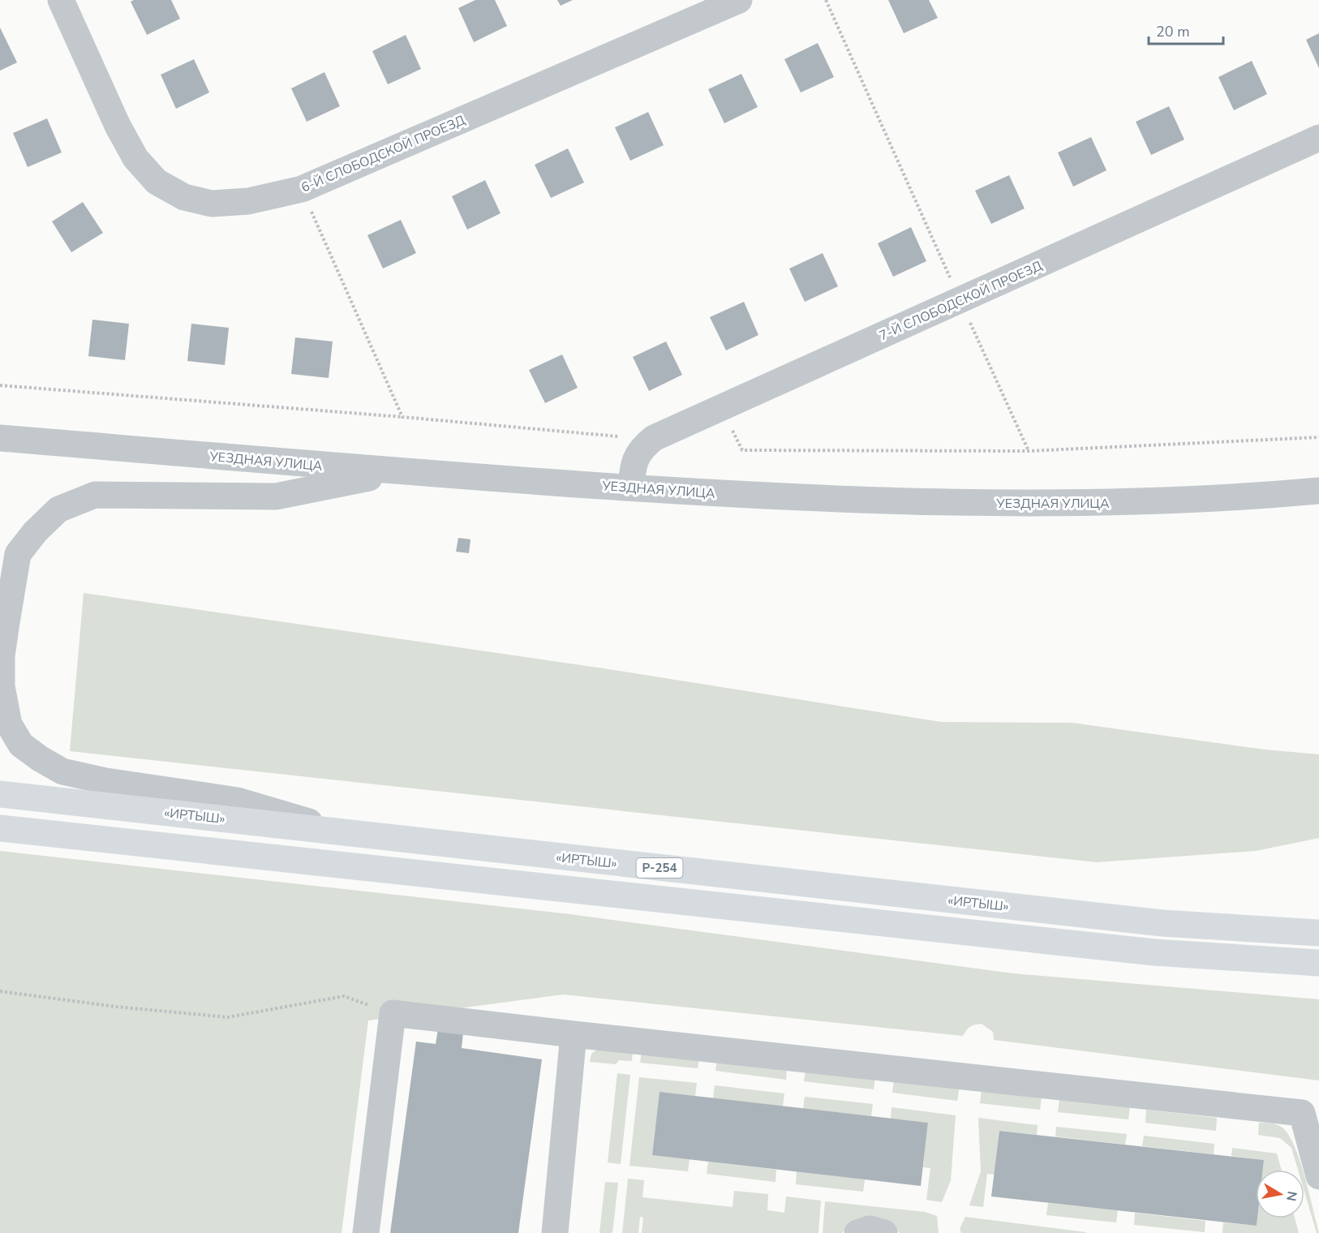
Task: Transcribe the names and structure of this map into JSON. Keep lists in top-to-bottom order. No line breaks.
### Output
{"streets":{"highway":["«ИРТЫШ»","Р-254"],"street":["6-Й СЛОБОДСКОЙ ПРОЕЗД","7-Й СЛОБОДСКОЙ ПРОЕЗД","УЕЗДНАЯ УЛИЦА"]},"crossings":[["7-Й СЛОБОДСКОЙ ПРОЕЗД","УЕЗДНАЯ УЛИЦА"]],"scale_bar":"20 m","north":"right"}
